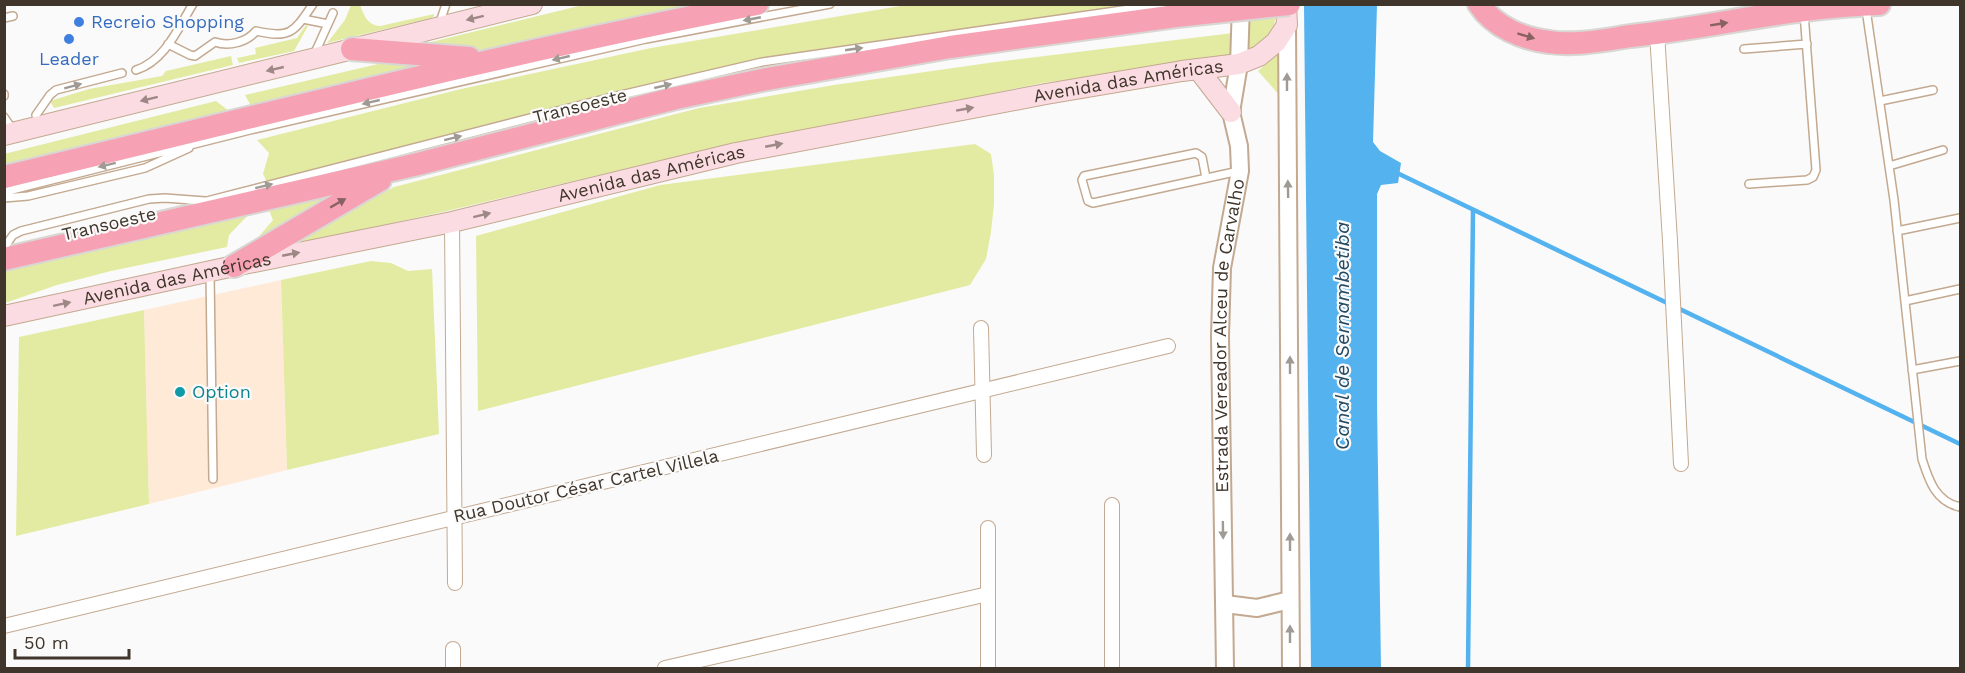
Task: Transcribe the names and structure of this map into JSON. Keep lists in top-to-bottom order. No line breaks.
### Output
{"streets":{"main road":["Avenida das Américas"],"street":["Estrada Vereador Alceu de Carvalho","Rua Doutor César Cartel Villela"],"lane":["Transoeste"]},"crossings":[["Avenida das Américas","Estrada Vereador Alceu de Carvalho"]],"one_way":["Avenida das Américas"],"water":["Canal de Sernambetiba"],"places":["Recreio Shopping","Leader","Option"],"scale_bar":"50 m"}
